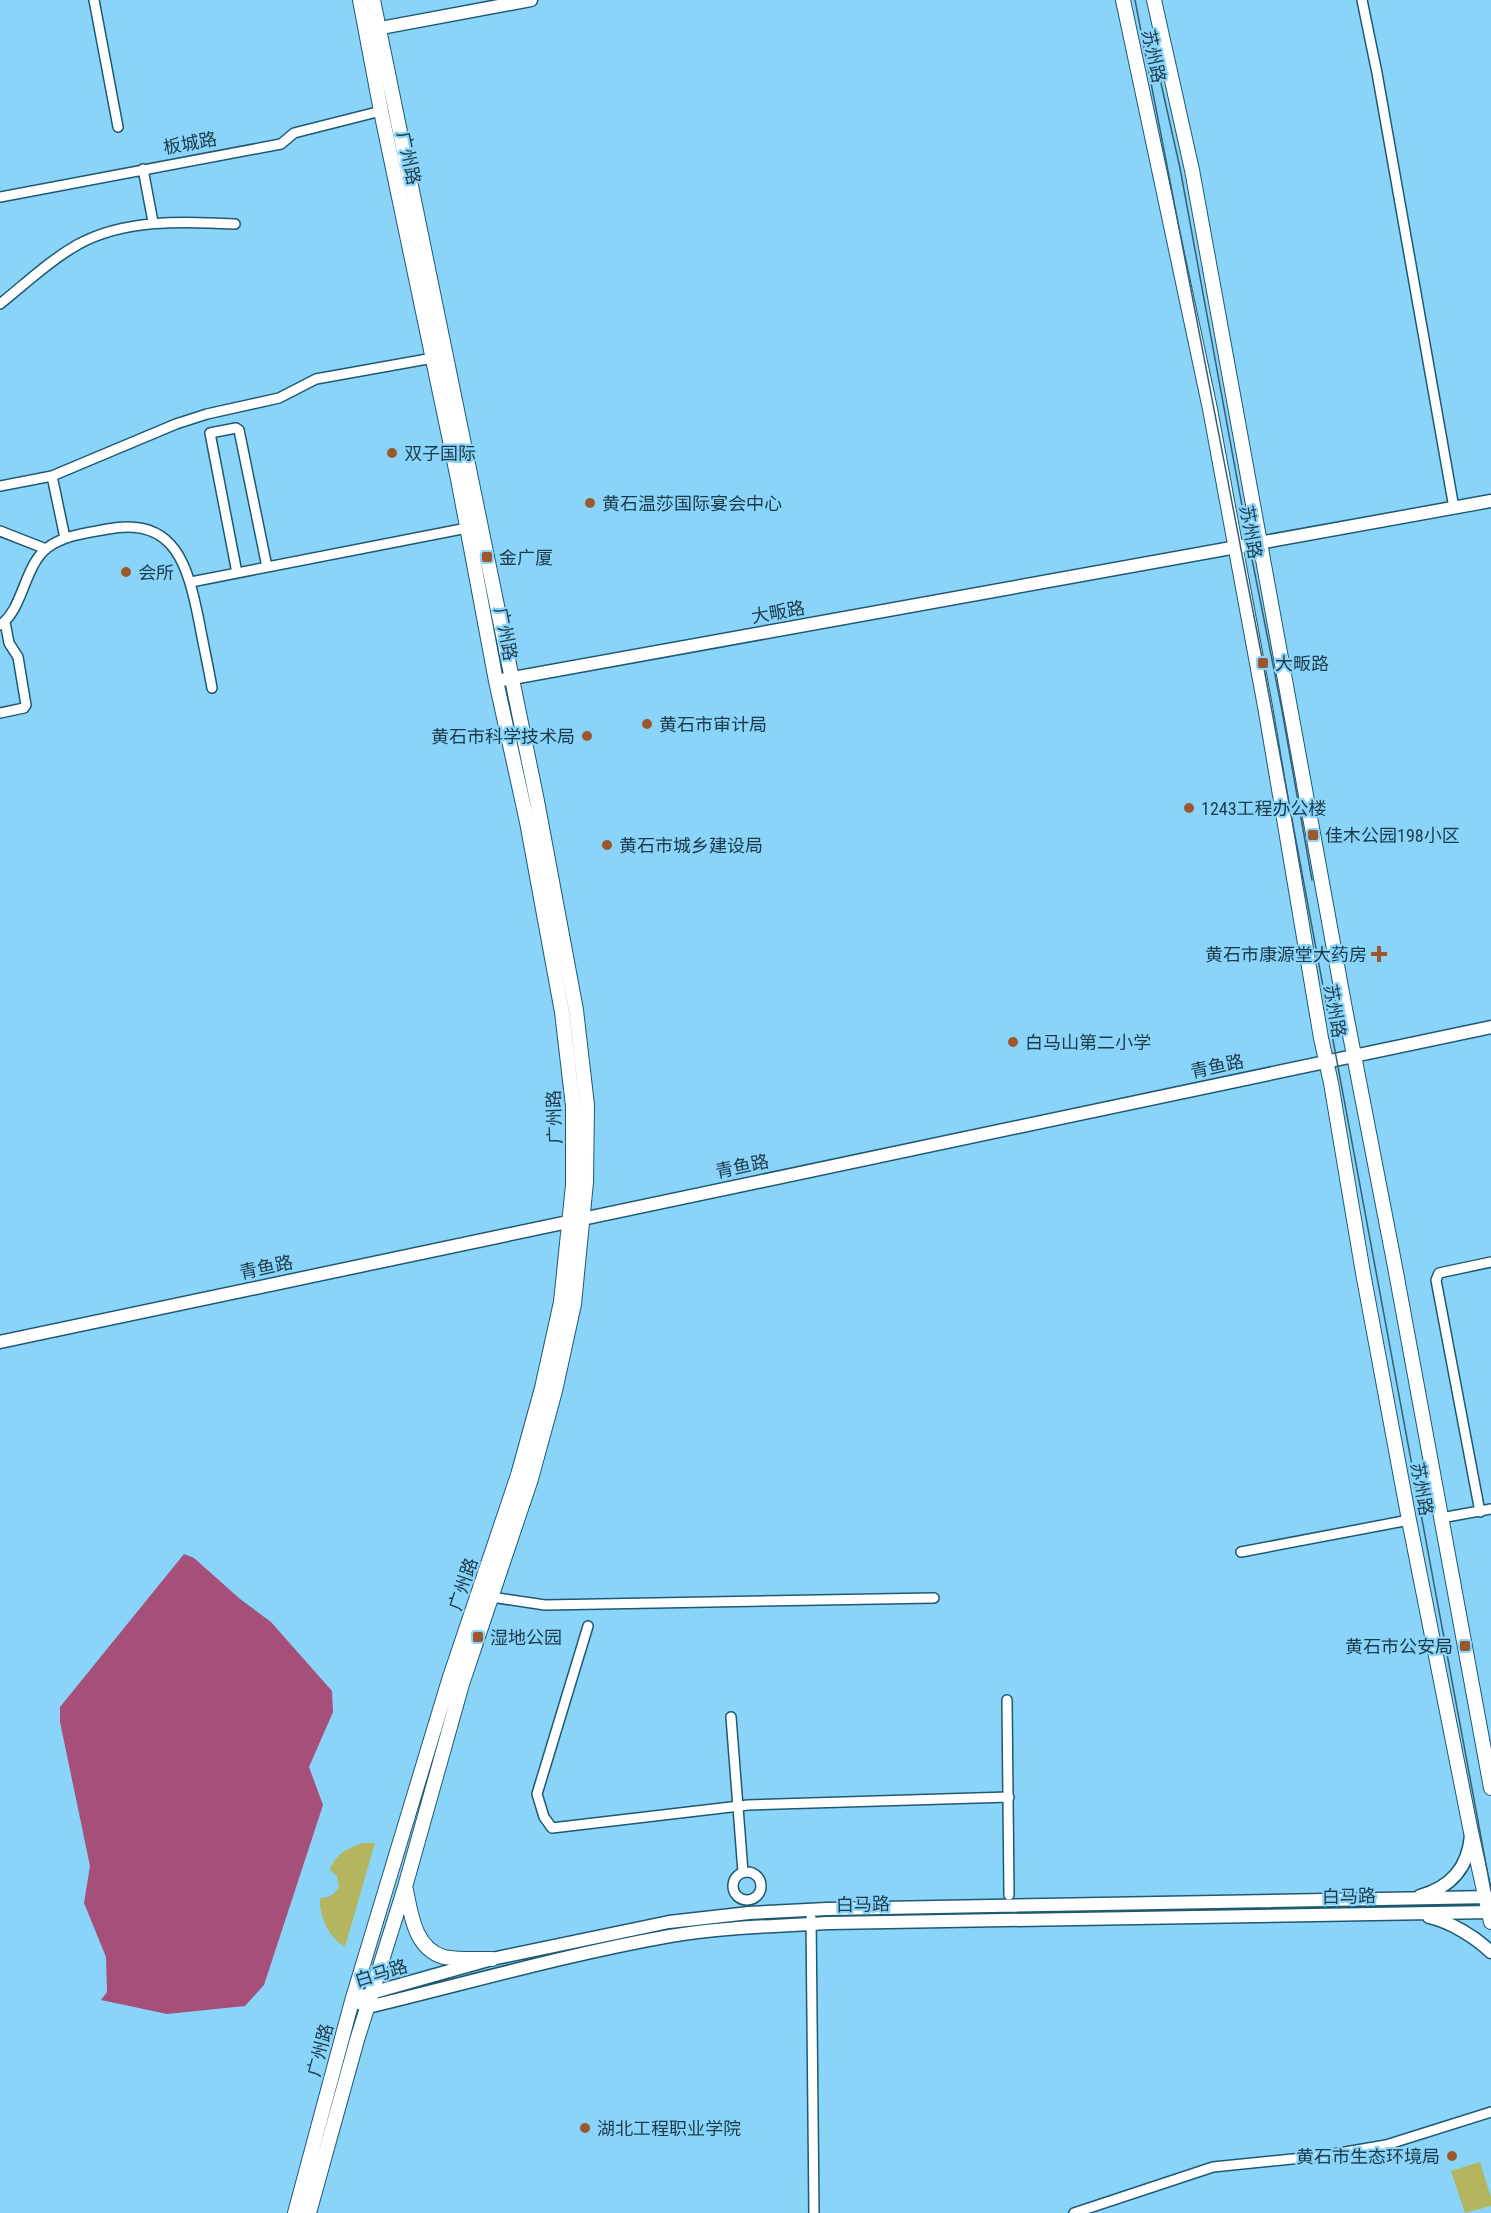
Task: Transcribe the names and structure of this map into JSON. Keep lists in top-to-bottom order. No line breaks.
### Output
{"streets":{"main road":["苏州路","广州路"],"street":["板城路","大畈路","青鱼路","白马路"]},"crossings":[["苏州路","大畈路"],["苏州路","青鱼路"],["苏州路","白马路"],["板城路","广州路"],["广州路","大畈路"],["广州路","青鱼路"],["广州路","白马路"]],"places":{"other":["双子国际","黄石温莎国际宴会中心","会所","黄石市审计局","黄石市科学技术局","1243工程办公楼","黄石市城乡建设局","白马山第二小学","湖北工程职业学院","黄石市生态环境局"],"transit":["金广厦","大畈路","佳木公园198小区","湿地公园","黄石市公安局"],"health":["黄石市康源堂大药房"]}}
